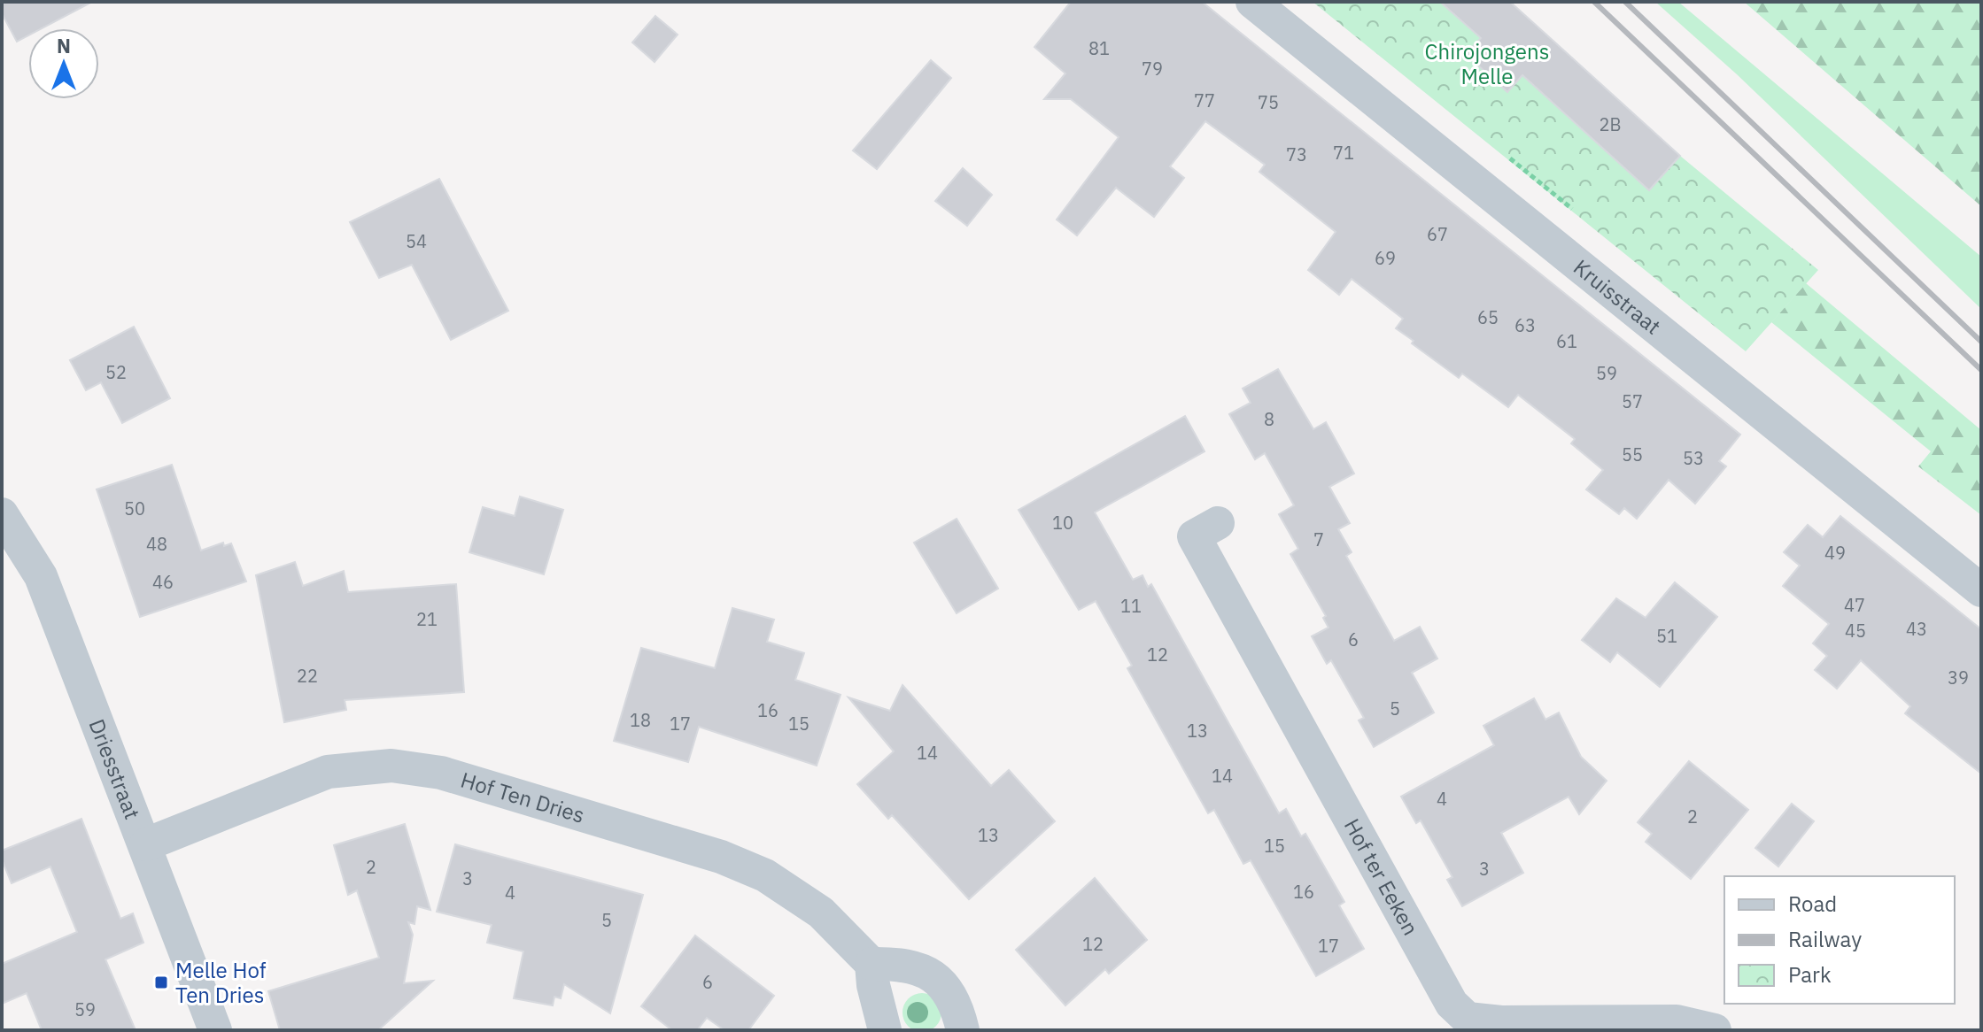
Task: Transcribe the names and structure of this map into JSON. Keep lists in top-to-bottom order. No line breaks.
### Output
{"streets":{"street":["Kruisstraat","Driesstraat","Hof Ten Dries","Hof ter Eeken"]},"crossings":[["Driesstraat","Hof Ten Dries"]],"parks":["Chirojongens Melle"],"places":{"transit":["Melle Hof Ten Dries"]},"house_numbers":["81","79","77","75","2B","71","73","67","54","69","65","63","61","52","59","57","8","55","53","50","10","7","48","49","46","47","11","21","43","45","51","6","12","22","39","5","16","18","17","15","13","14","14","4","2","13","15","2","3","3","16","4","5","12","17","6","59"],"legend":["Road","Railway","Park"],"north":"top"}
